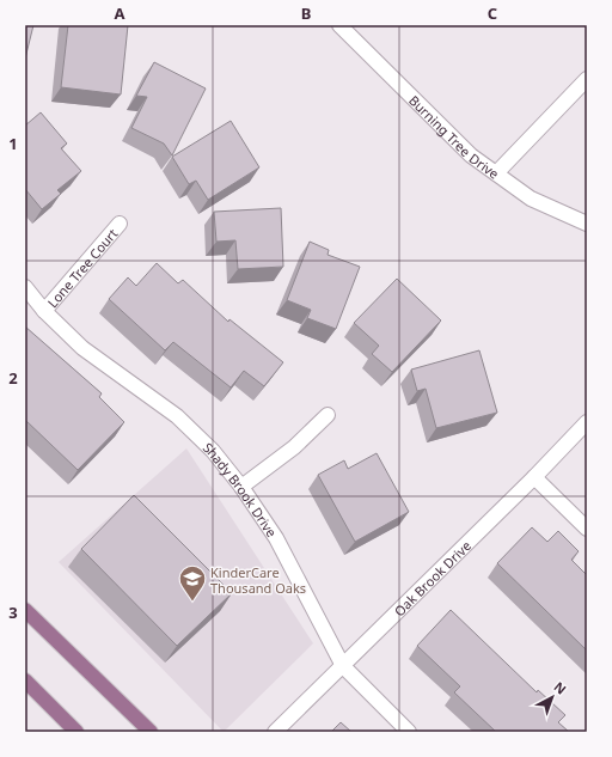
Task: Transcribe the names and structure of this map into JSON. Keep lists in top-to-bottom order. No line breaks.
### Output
{"streets":{"street":["Burning Tree Drive","Lone Tree Court","Shady Brook Drive","Oak Brook Drive"]},"crossings":[["Lone Tree Court","Shady Brook Drive"],["Shady Brook Drive","Oak Brook Drive"]],"places":{"school or university":["KinderCare Thousand Oaks"]},"north":"top right","grid":{"columns":["A","B","C"],"rows":["1","2","3"]}}
